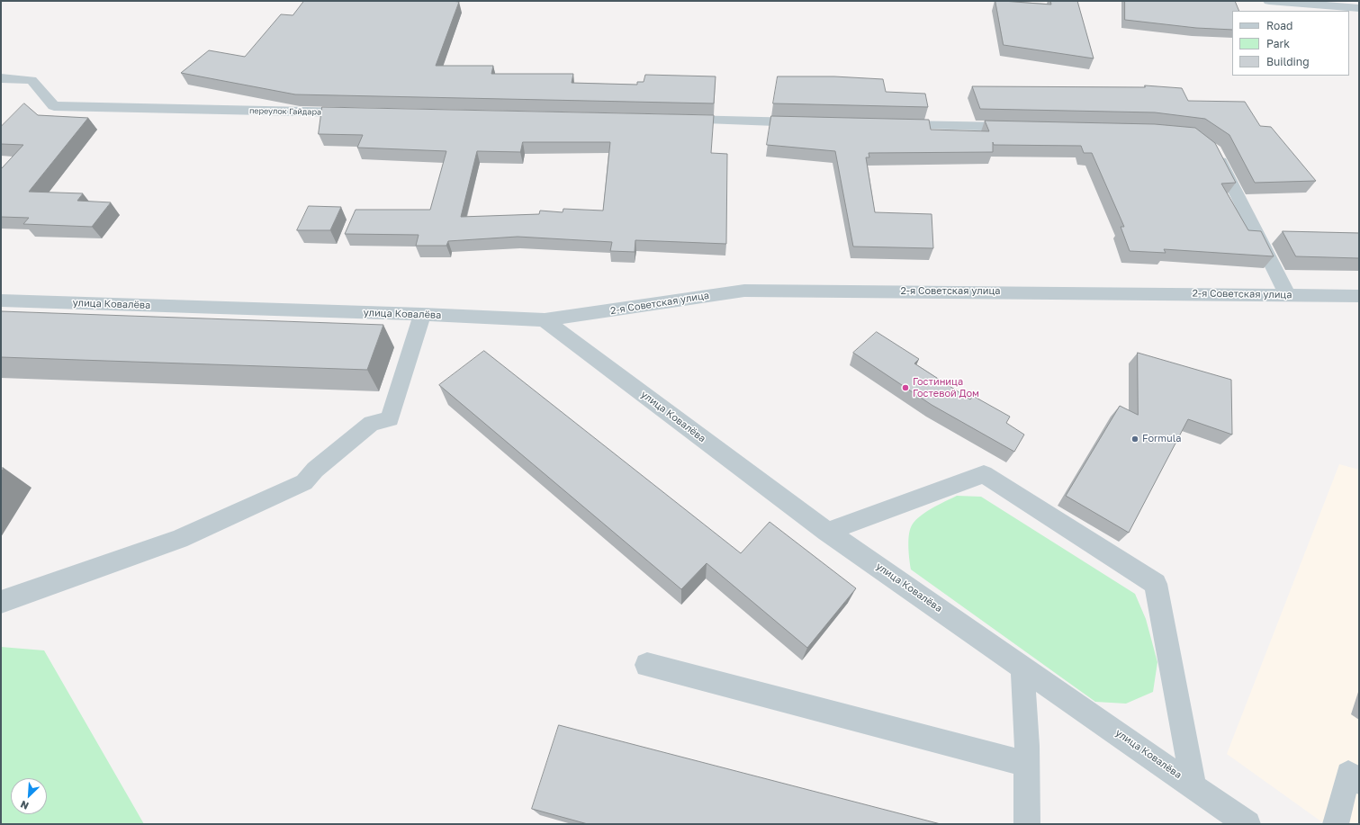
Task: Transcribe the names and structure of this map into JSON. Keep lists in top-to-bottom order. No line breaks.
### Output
{"streets":{"street":["переулок Гайдара","2-я Советская улица","улица Ковалёва"]},"crossings":[["2-я Советская улица","улица Ковалёва"]],"places":["Гостиница Гостевой Дом","Formula"],"legend":["Road","Park","Building"],"north":"bottom left"}
